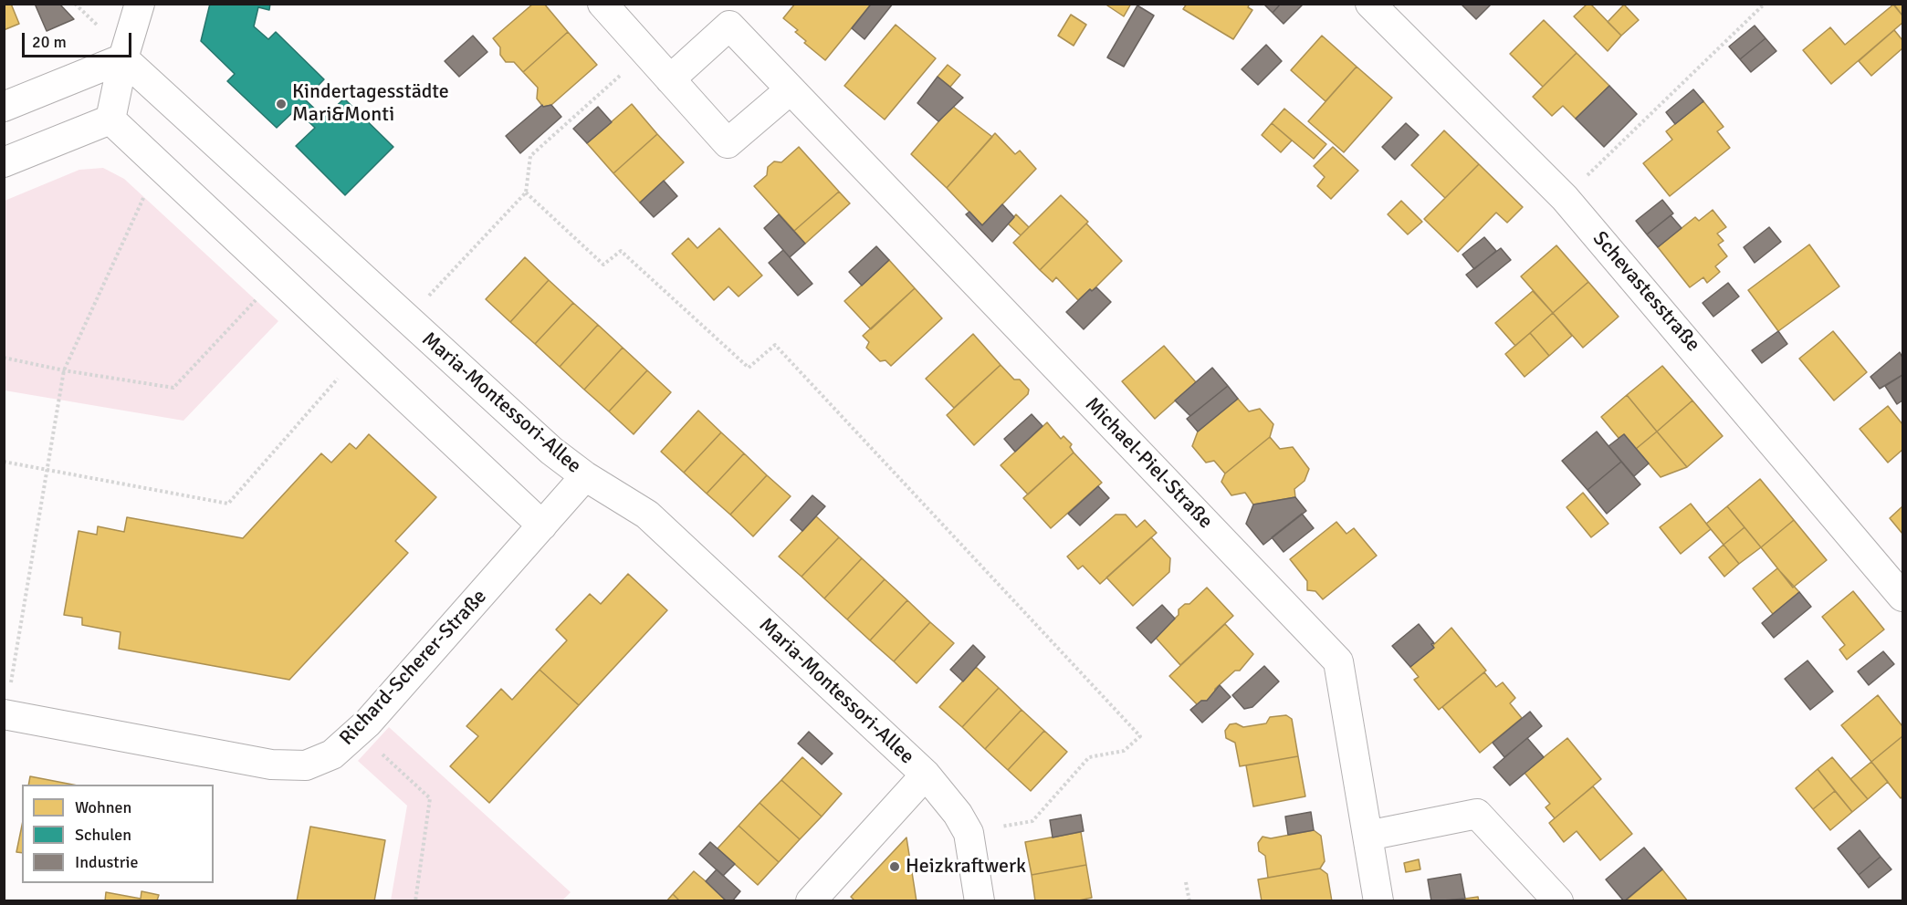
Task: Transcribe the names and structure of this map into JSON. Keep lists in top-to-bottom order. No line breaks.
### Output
{"streets":{"street":["Schevastesstraße","Maria-Montessori-Allee","Michael-Piel-Straße","Richard-Scherer-Straße"]},"crossings":[["Maria-Montessori-Allee","Richard-Scherer-Straße"]],"places":["Kindertagesstädte Mari&Monti","Heizkraftwerk"],"legend":["Wohnen","Schulen","Industrie"],"scale_bar":"20 m"}
